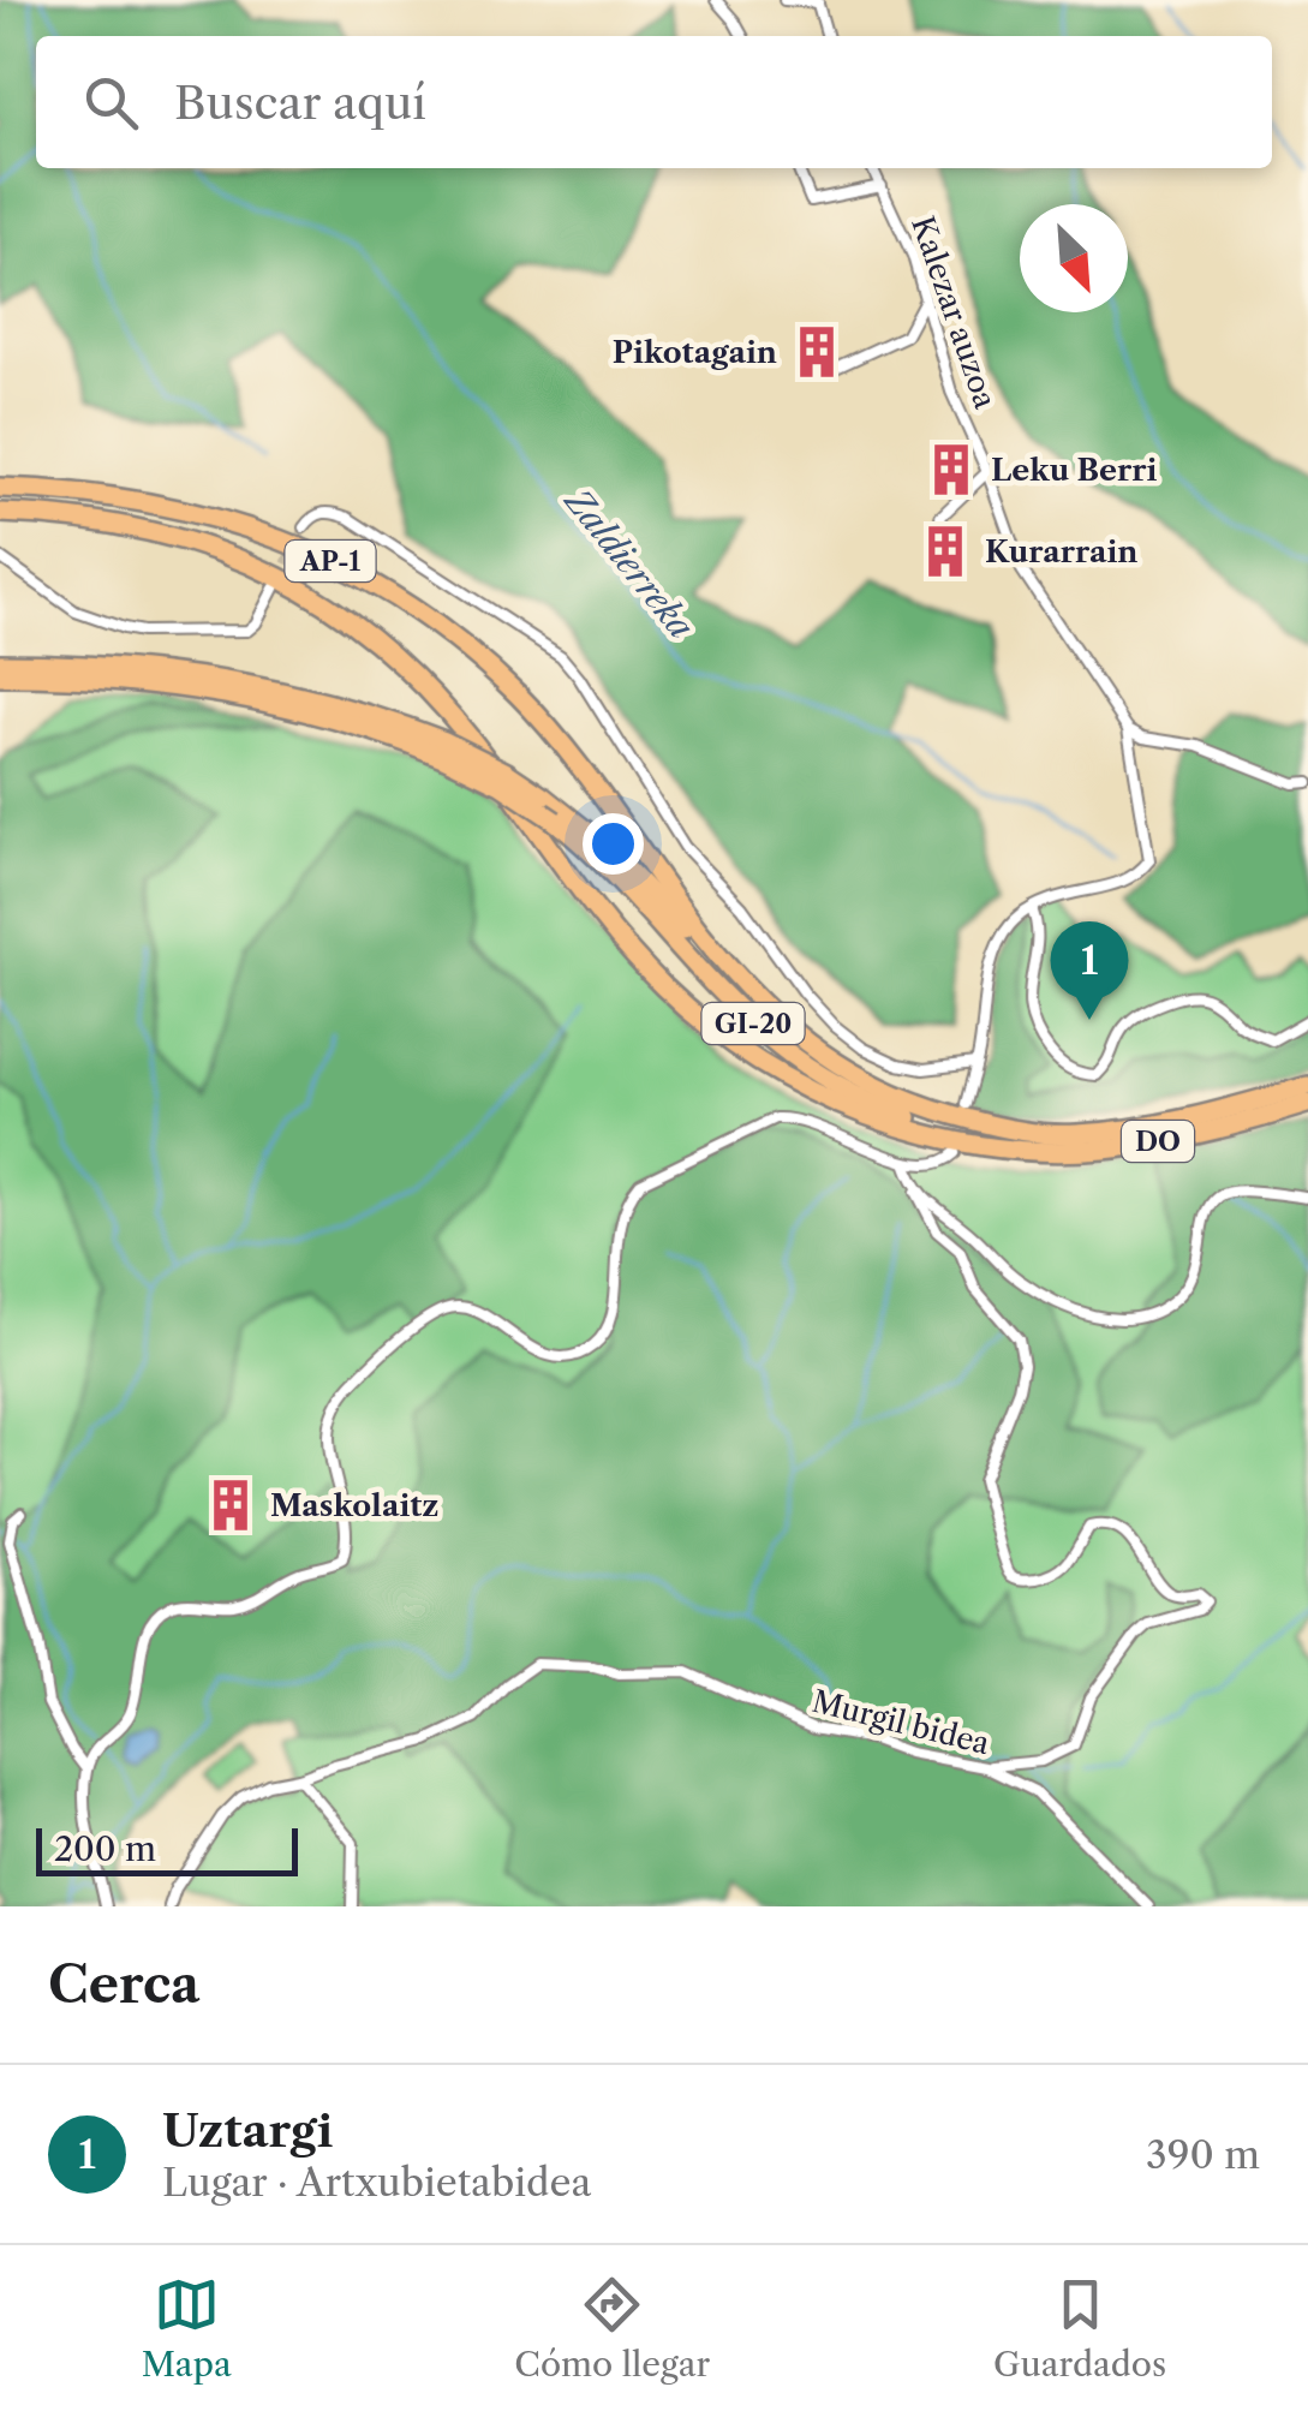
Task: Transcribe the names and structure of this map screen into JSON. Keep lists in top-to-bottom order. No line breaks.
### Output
{"streets":{"highway":["AP-1","GI-20","DO"],"street":["Kalezar auzoa","Murgil bidea"]},"crossings":[["AP-1","GI-20"],["AP-1","DO"],["GI-20","DO"]],"water":["Zaldierreka"],"places":{"building":["Pikotagain","Leku Berri","Kurarrain","Maskolaitz"]},"scale_bar":"200 m","north":"bottom right","page":{"search":"Buscar aquí","pins":"1","scale":"200 m","heading":"Cerca","list":[{"mark":"1","name":"Uztargi","note":"Lugar · Artxubietabidea","value":"390 m"}],"nav":["Mapa","Cómo llegar","Guardados"]}}
